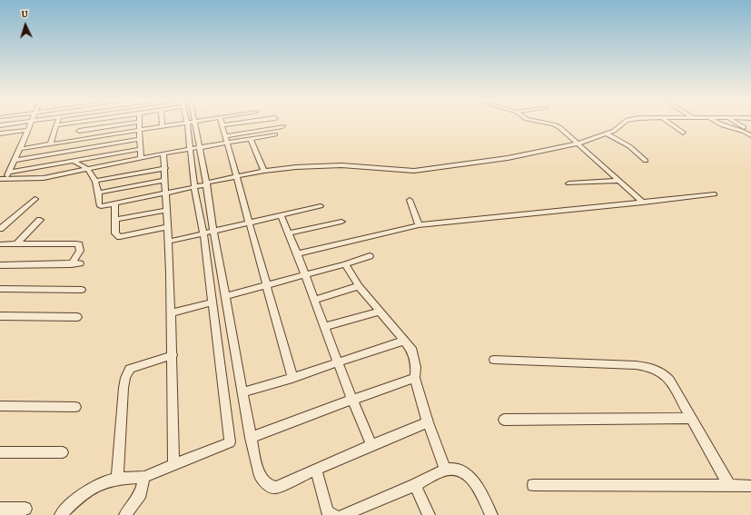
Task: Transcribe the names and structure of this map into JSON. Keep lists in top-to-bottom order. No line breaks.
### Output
{"north":"top"}
